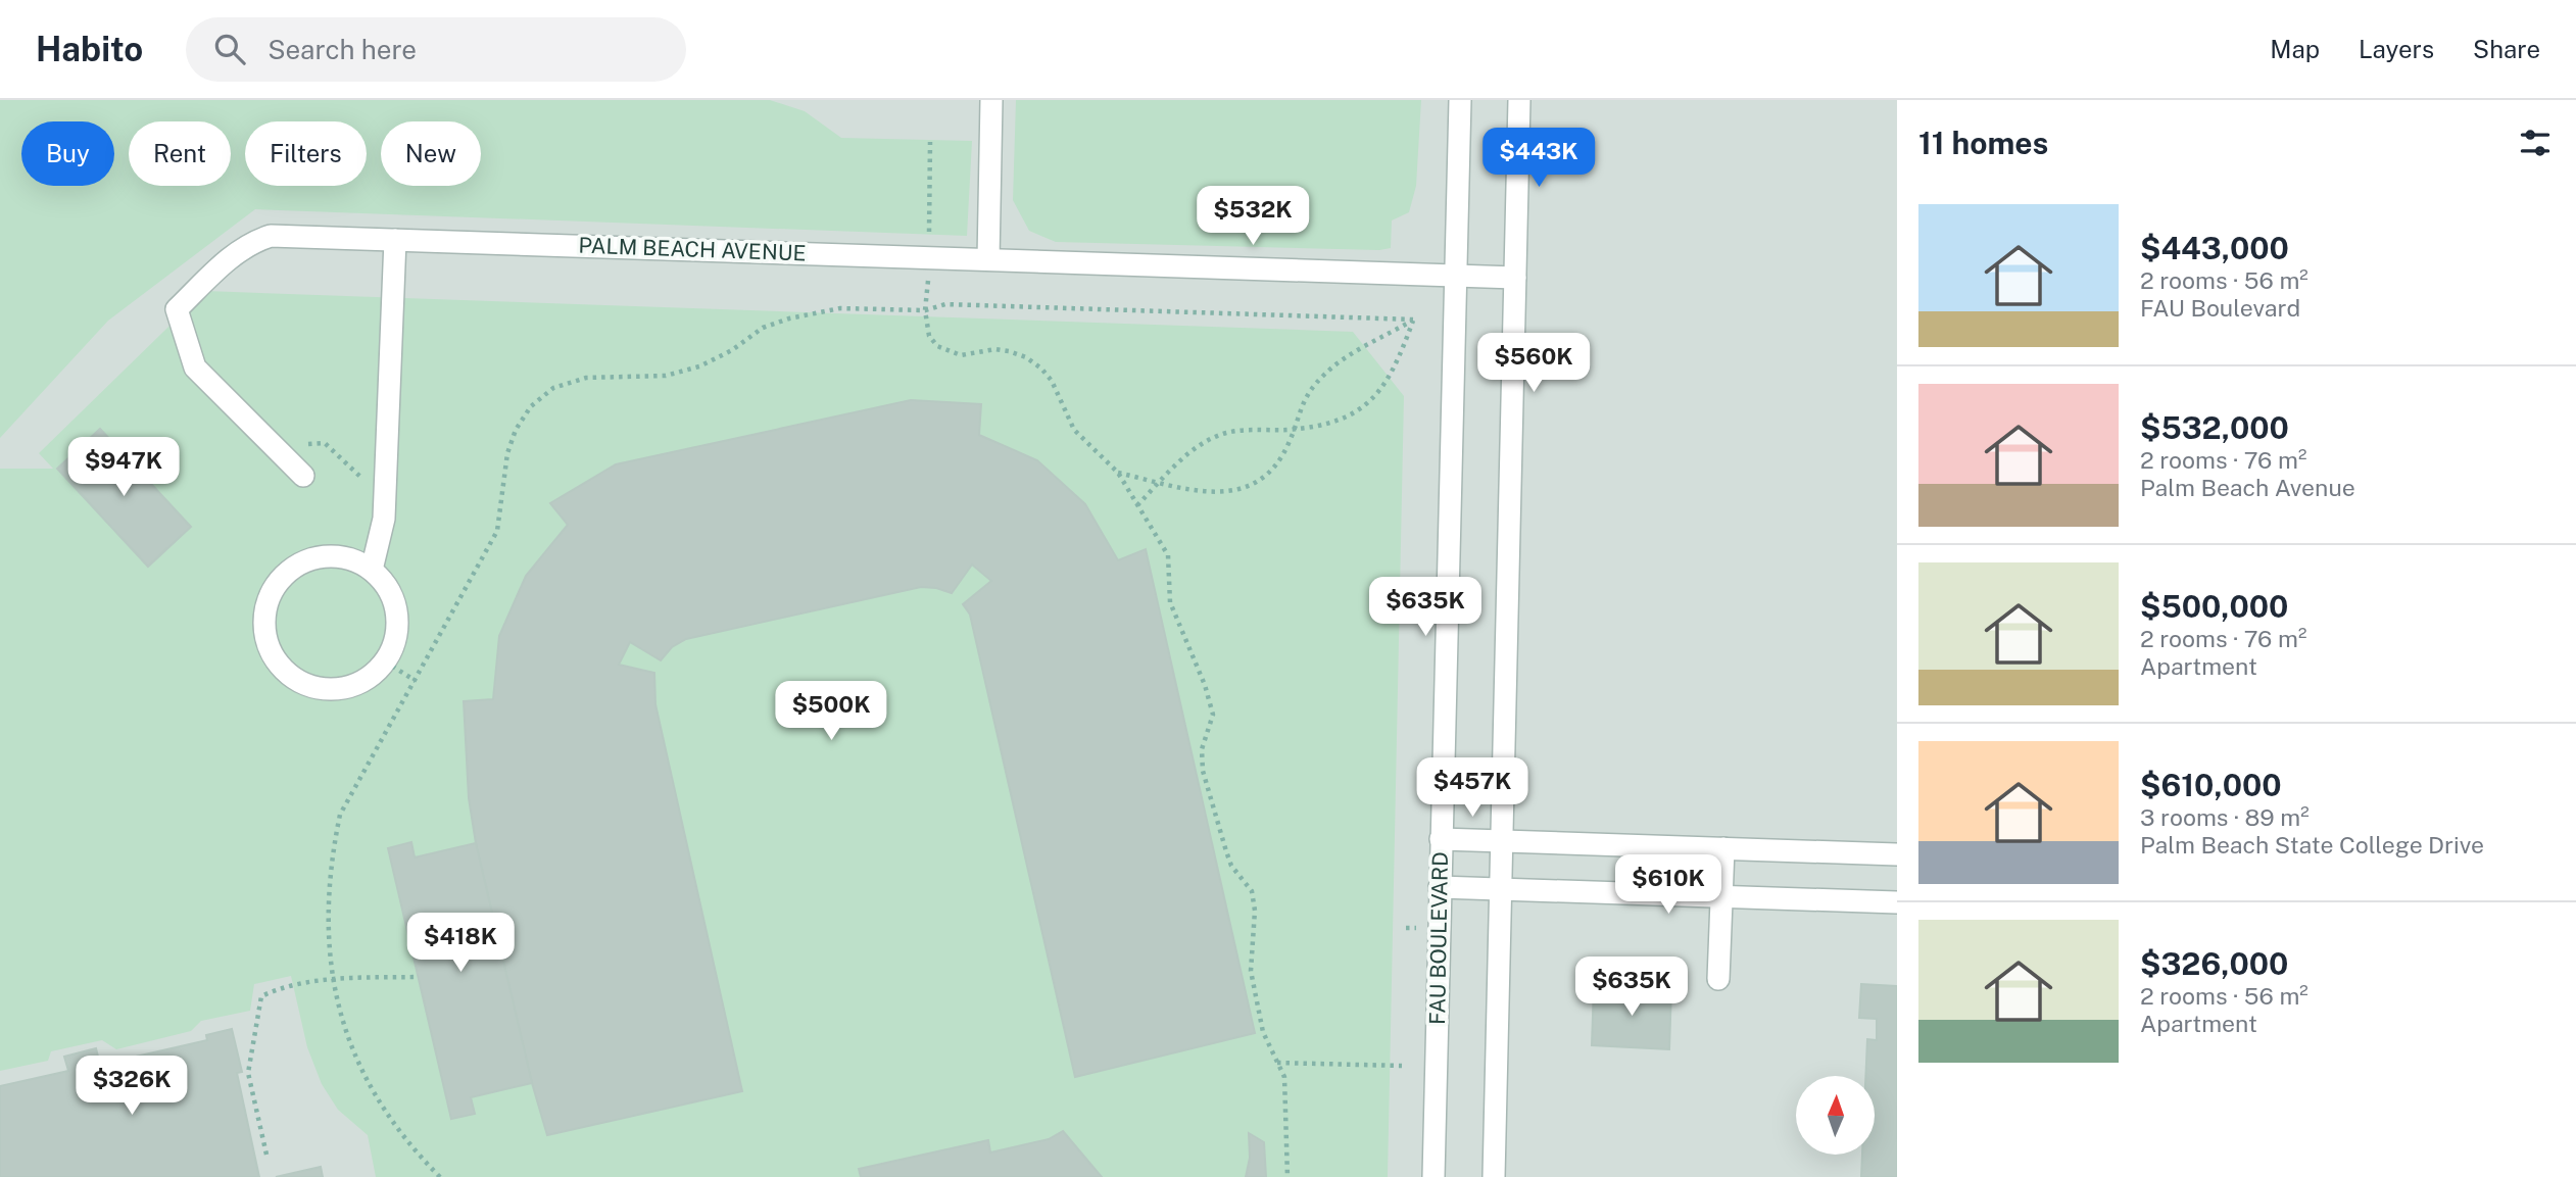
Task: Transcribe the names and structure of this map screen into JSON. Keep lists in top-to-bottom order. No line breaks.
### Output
{"streets":{"street":["PALM BEACH AVENUE","FAU BOULEVARD"]},"crossings":[["PALM BEACH AVENUE","FAU BOULEVARD"]],"north":"top","page":{"header":"Habito","search":"Search here","nav":["Map","Layers","Share"],"heading":"11 homes","chip":["Buy","Rent","Filters","New"],"price":["$443K","$532K","$560K","$947K","$635K","$500K","$457K","$610K","$418K","$635K","$326K"],"list":[{"name":"$443,000","note":"2 rooms · 56 m² · FAU Boulevard"},{"name":"$532,000","note":"2 rooms · 76 m² · Palm Beach Avenue"},{"name":"$500,000","note":"2 rooms · 76 m² · Apartment"},{"name":"$610,000","note":"3 rooms · 89 m² · Palm Beach State College Drive"},{"name":"$326,000","note":"2 rooms · 56 m² · Apartment"}]}}
